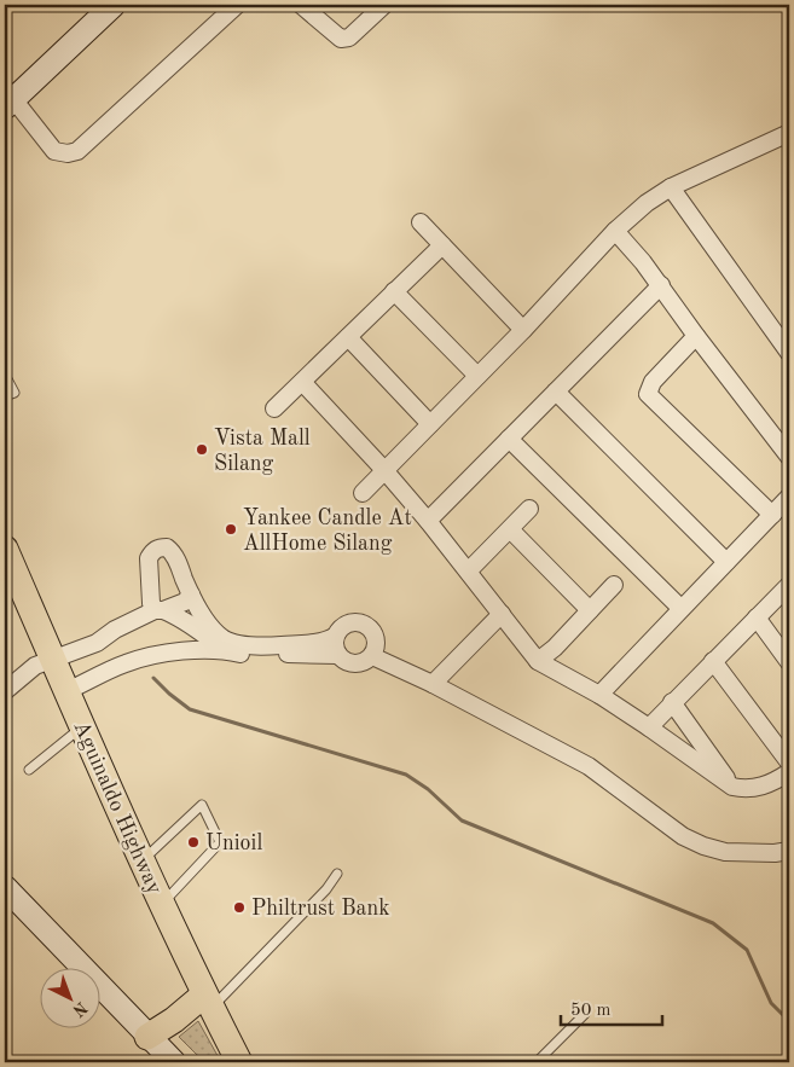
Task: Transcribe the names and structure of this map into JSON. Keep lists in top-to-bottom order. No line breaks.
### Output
{"streets":{"main road":["Aguinaldo Highway"]},"places":["Vista Mall Silang","Yankee Candle At AllHome Silang","Unioil","Philtrust Bank"],"scale_bar":"50 m","north":"bottom right"}
